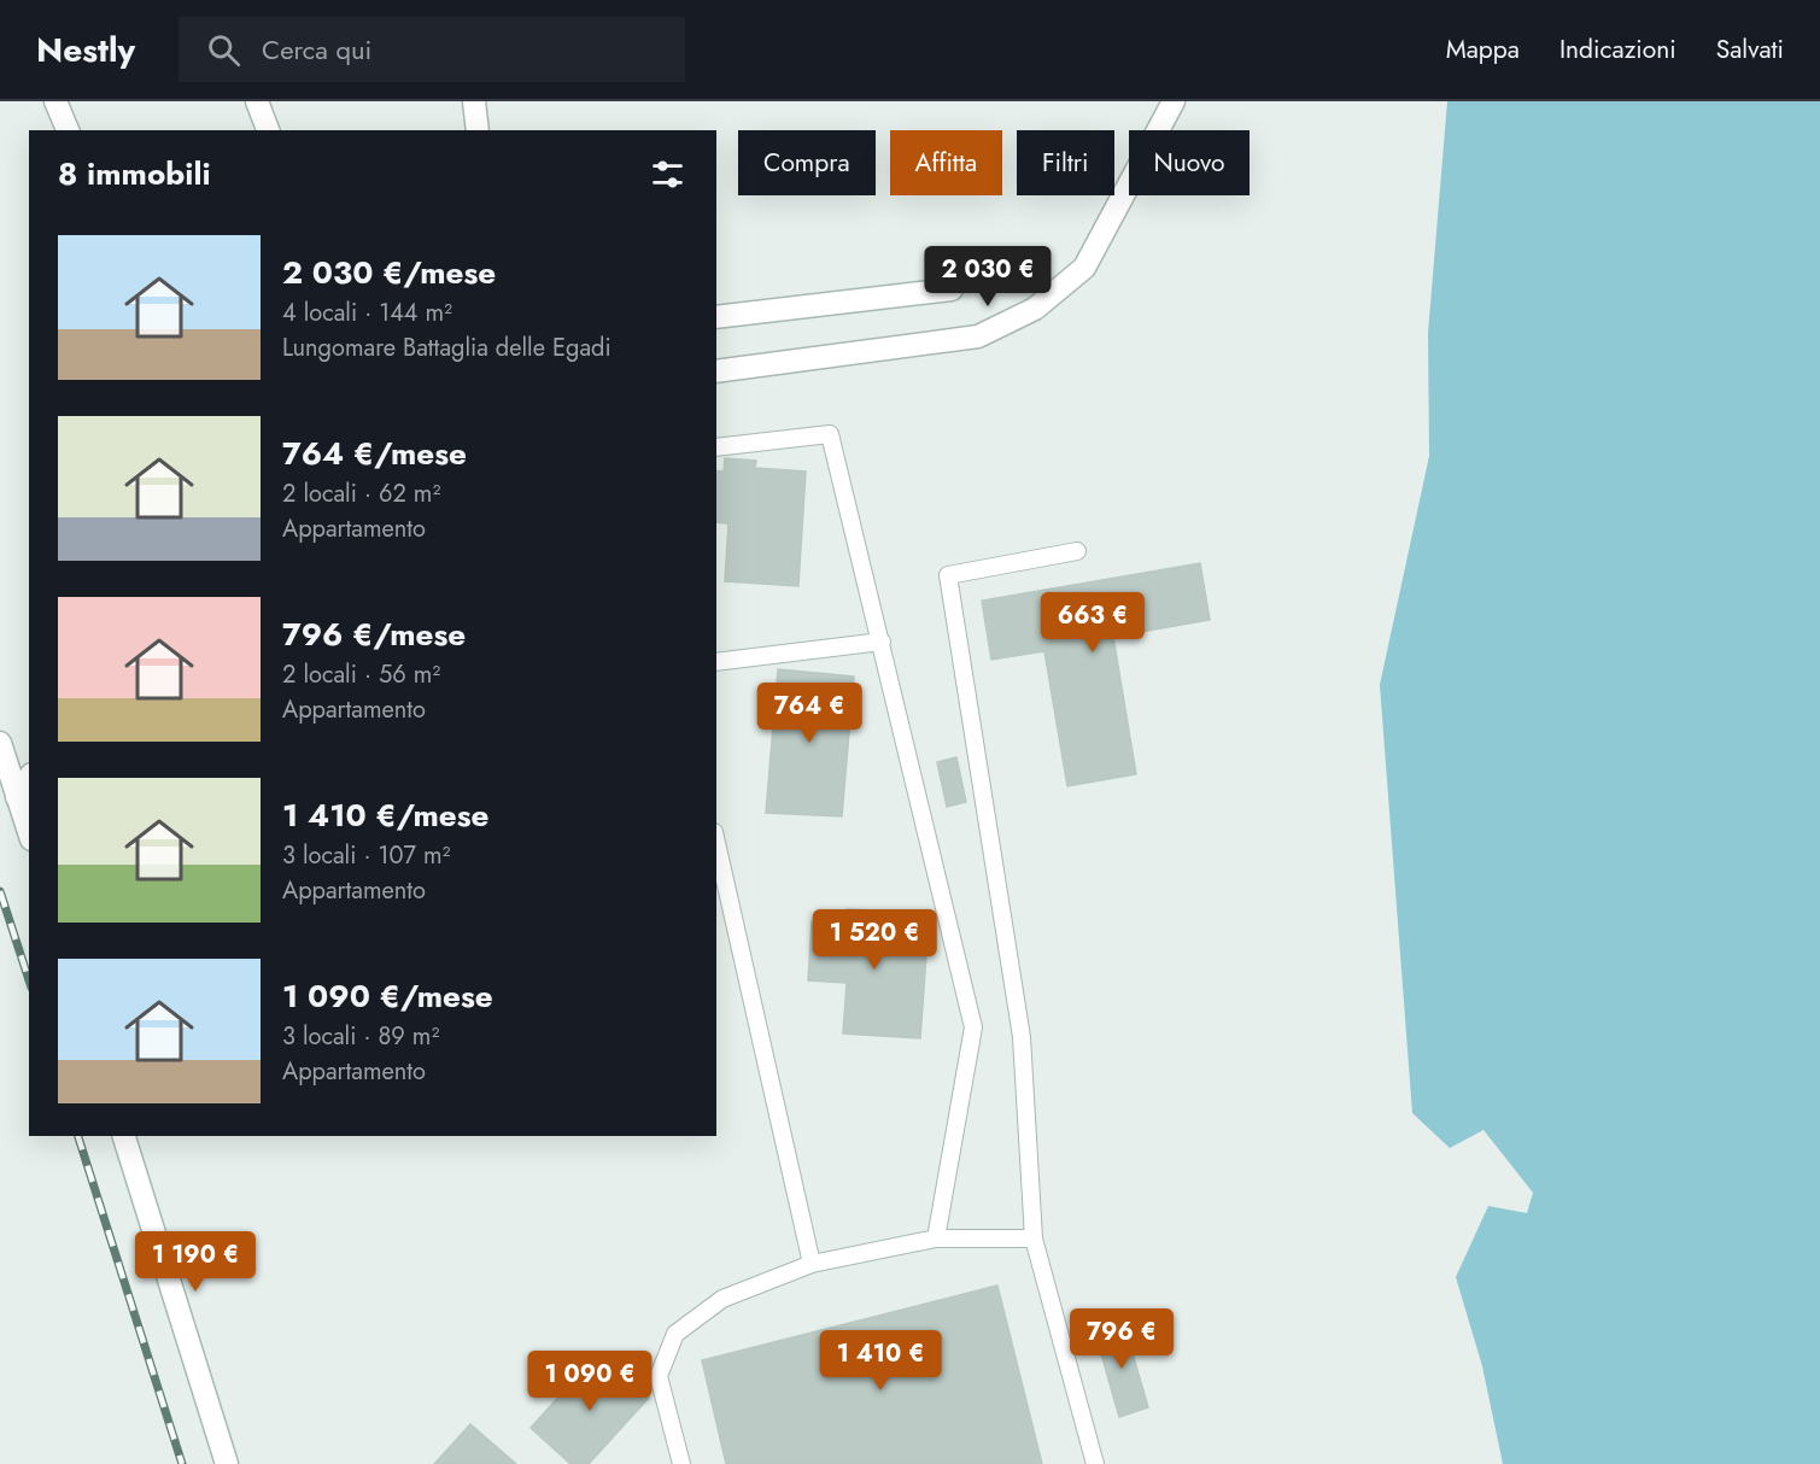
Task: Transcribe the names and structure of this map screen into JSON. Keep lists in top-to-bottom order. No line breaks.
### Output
{"page":{"header":"Nestly","search":"Cerca qui","nav":["Mappa","Indicazioni","Salvati"],"chip":["Compra","Affitta","Filtri","Nuovo"],"heading":"8 immobili","list":[{"name":"2 030 €/mese","note":"4 locali · 144 m² · Lungomare Battaglia delle Egadi"},{"name":"764 €/mese","note":"2 locali · 62 m² · Appartamento"},{"name":"796 €/mese","note":"2 locali · 56 m² · Appartamento"},{"name":"1 410 €/mese","note":"3 locali · 107 m² · Appartamento"},{"name":"1 090 €/mese","note":"3 locali · 89 m² · Appartamento"}],"price":["2 030 €","663 €","764 €","1 520 €","1 190 €","796 €","1 410 €","1 090 €"]}}
